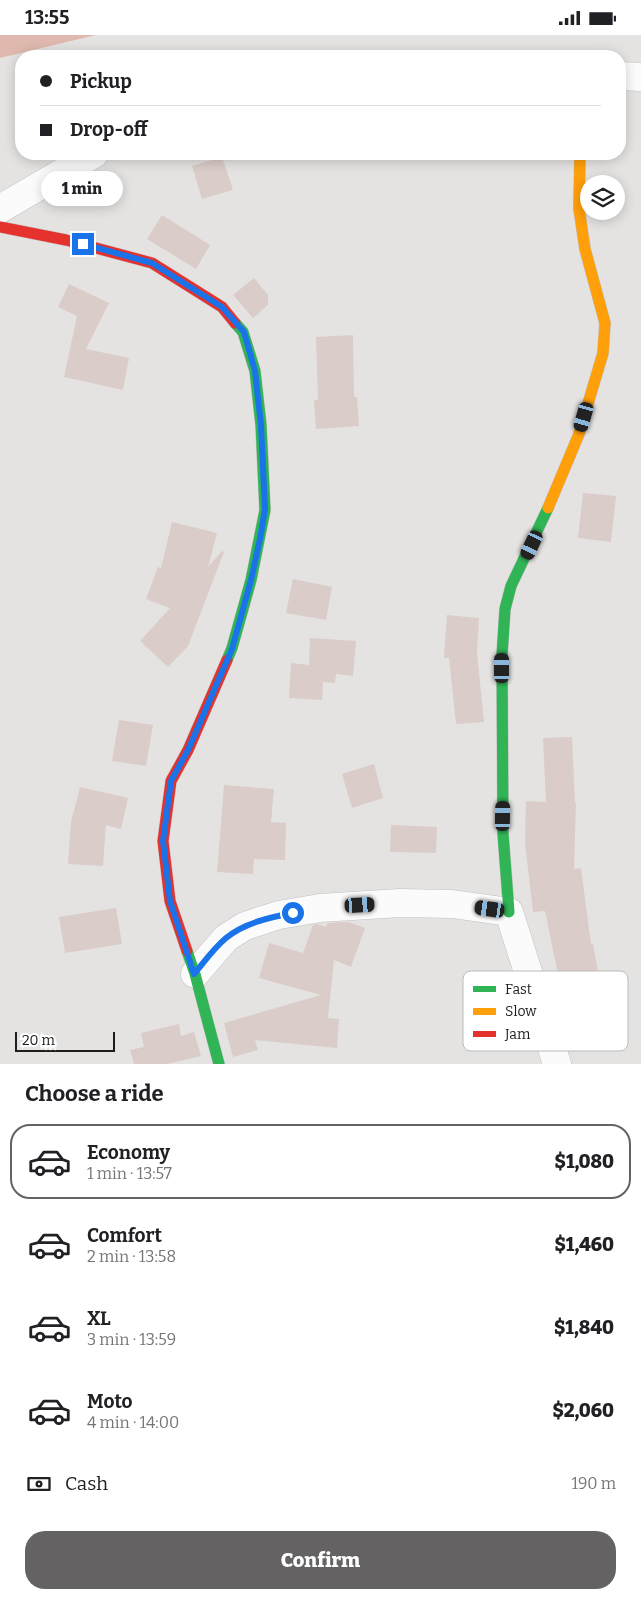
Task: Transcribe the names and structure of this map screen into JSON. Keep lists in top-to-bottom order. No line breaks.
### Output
{"legend":["Fast","Slow","Jam"],"scale_bar":"20 m","page":{"status":"13:55","banner":["Pickup","Drop-off"],"bubble":"1 min","scale":"20 m","heading":"Choose a ride","list":[{"name":"Economy","note":"1 min · 13:57","value":"$1,080"},{"name":"Comfort","note":"2 min · 13:58","value":"$1,460"},{"name":"XL","note":"3 min · 13:59","value":"$1,840"},{"name":"Moto","note":"4 min · 14:00","value":"$2,060"}],"pay":["Cash","190 m"],"buttons":"Confirm"}}
